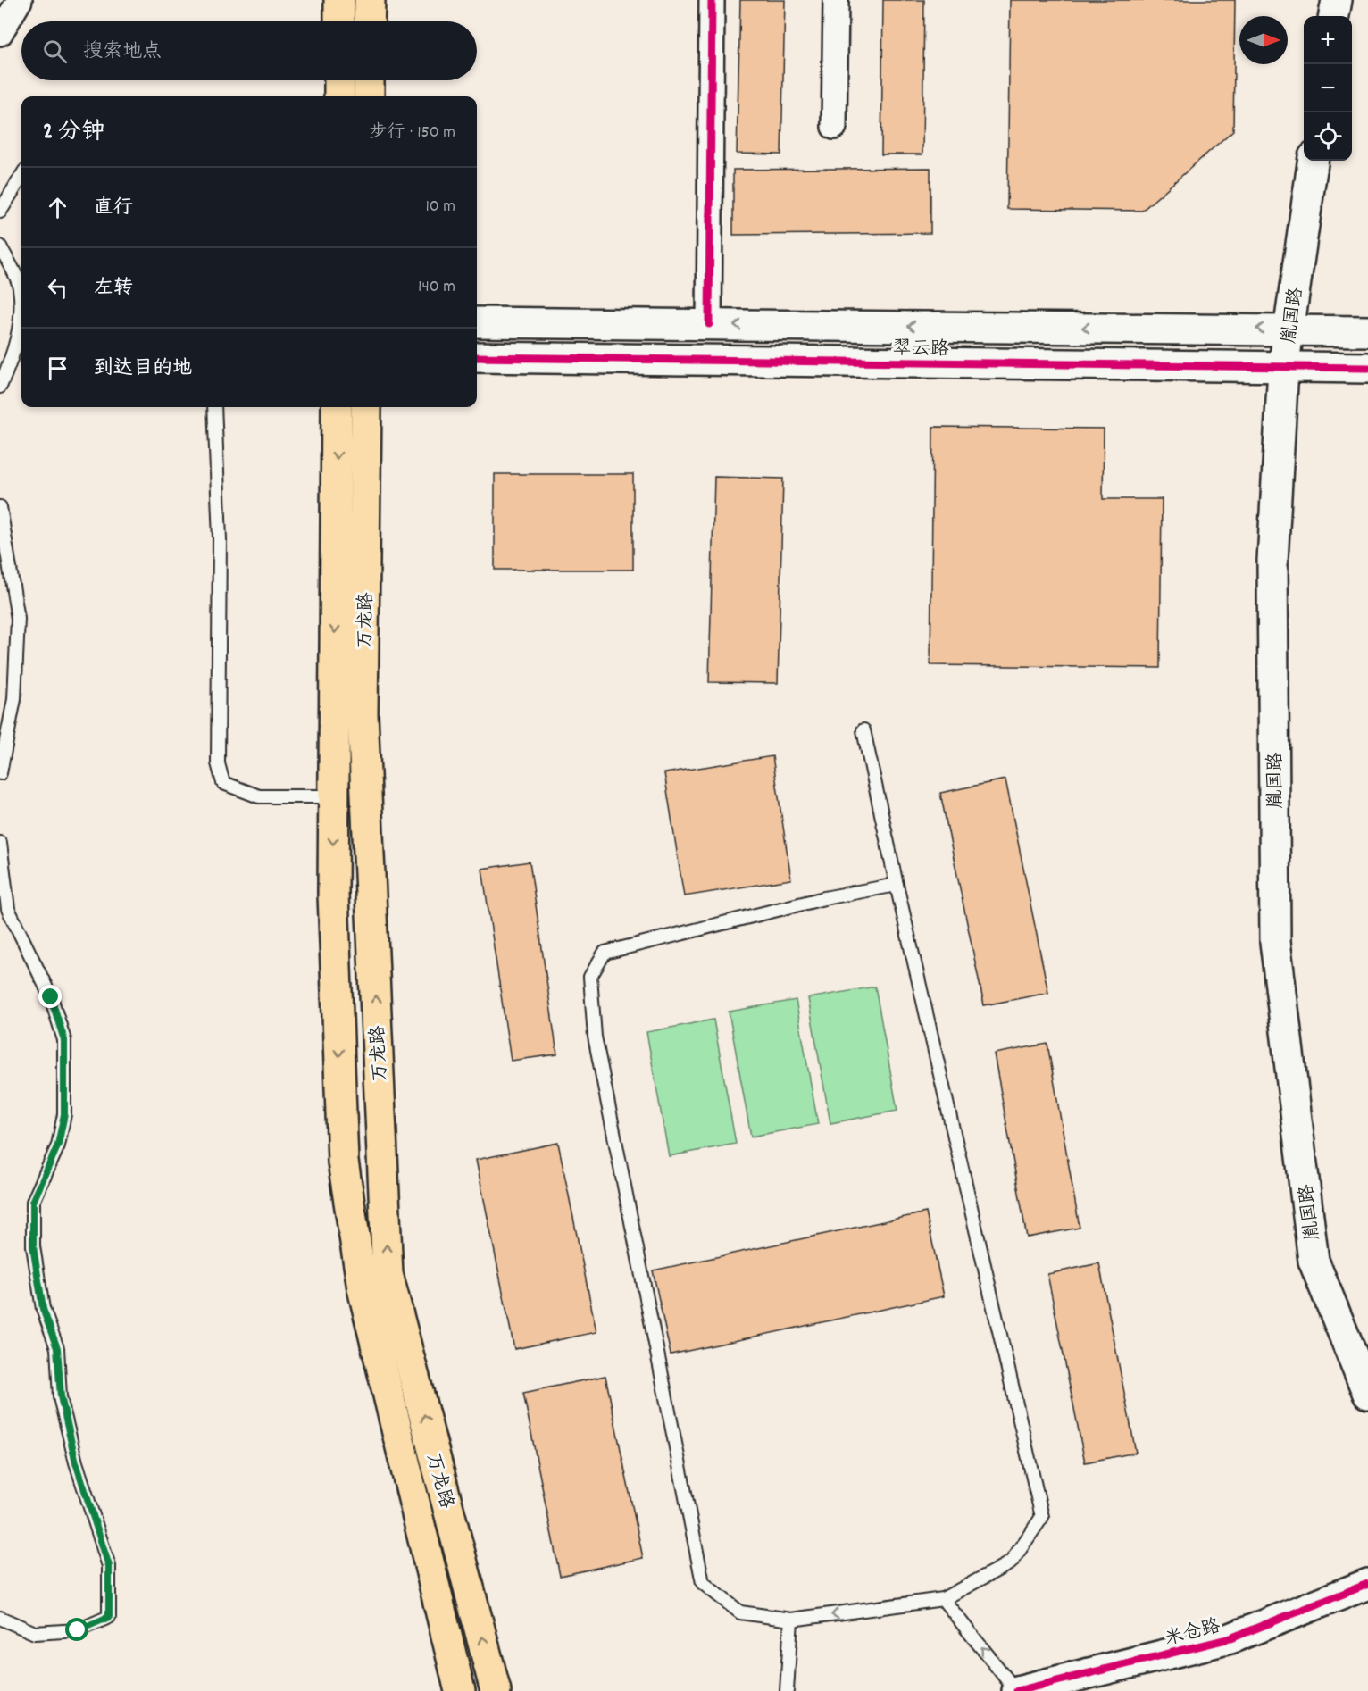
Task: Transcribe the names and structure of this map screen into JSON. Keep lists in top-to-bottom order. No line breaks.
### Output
{"streets":{"highway":["万龙路"],"street":["胤国路","翠云路","米仓路"]},"crossings":[["胤国路","翠云路"]],"north":"right","page":{"map_buttons":["+","−"],"search":"搜索地点","heading":["2 分钟","步行 · 150 m"],"list":[["直行","10 m"],["左转","140 m"],"到达目的地"]}}
